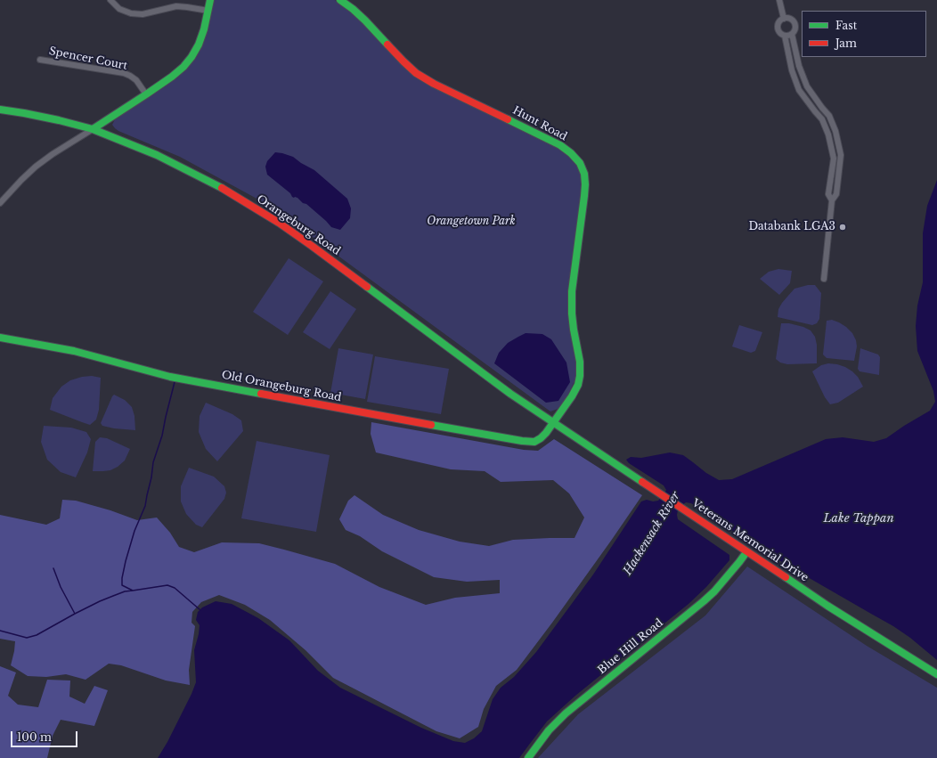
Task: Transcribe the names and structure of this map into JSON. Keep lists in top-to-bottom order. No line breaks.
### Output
{"streets":{"street":["Spencer Court","Hunt Road","Orangeburg Road","Old Orangeburg Road","Veterans Memorial Drive","Blue Hill Road"]},"crossings":[["Hunt Road","Orangeburg Road"],["Hunt Road","Old Orangeburg Road"],["Hunt Road","Veterans Memorial Drive"],["Orangeburg Road","Old Orangeburg Road"],["Orangeburg Road","Veterans Memorial Drive"],["Old Orangeburg Road","Veterans Memorial Drive"],["Veterans Memorial Drive","Blue Hill Road"]],"water":["Lake Tappan","Hackensack River"],"parks":["Orangetown Park"],"places":["Databank LGA3"],"legend":["Fast","Jam"],"scale_bar":"100 m"}
